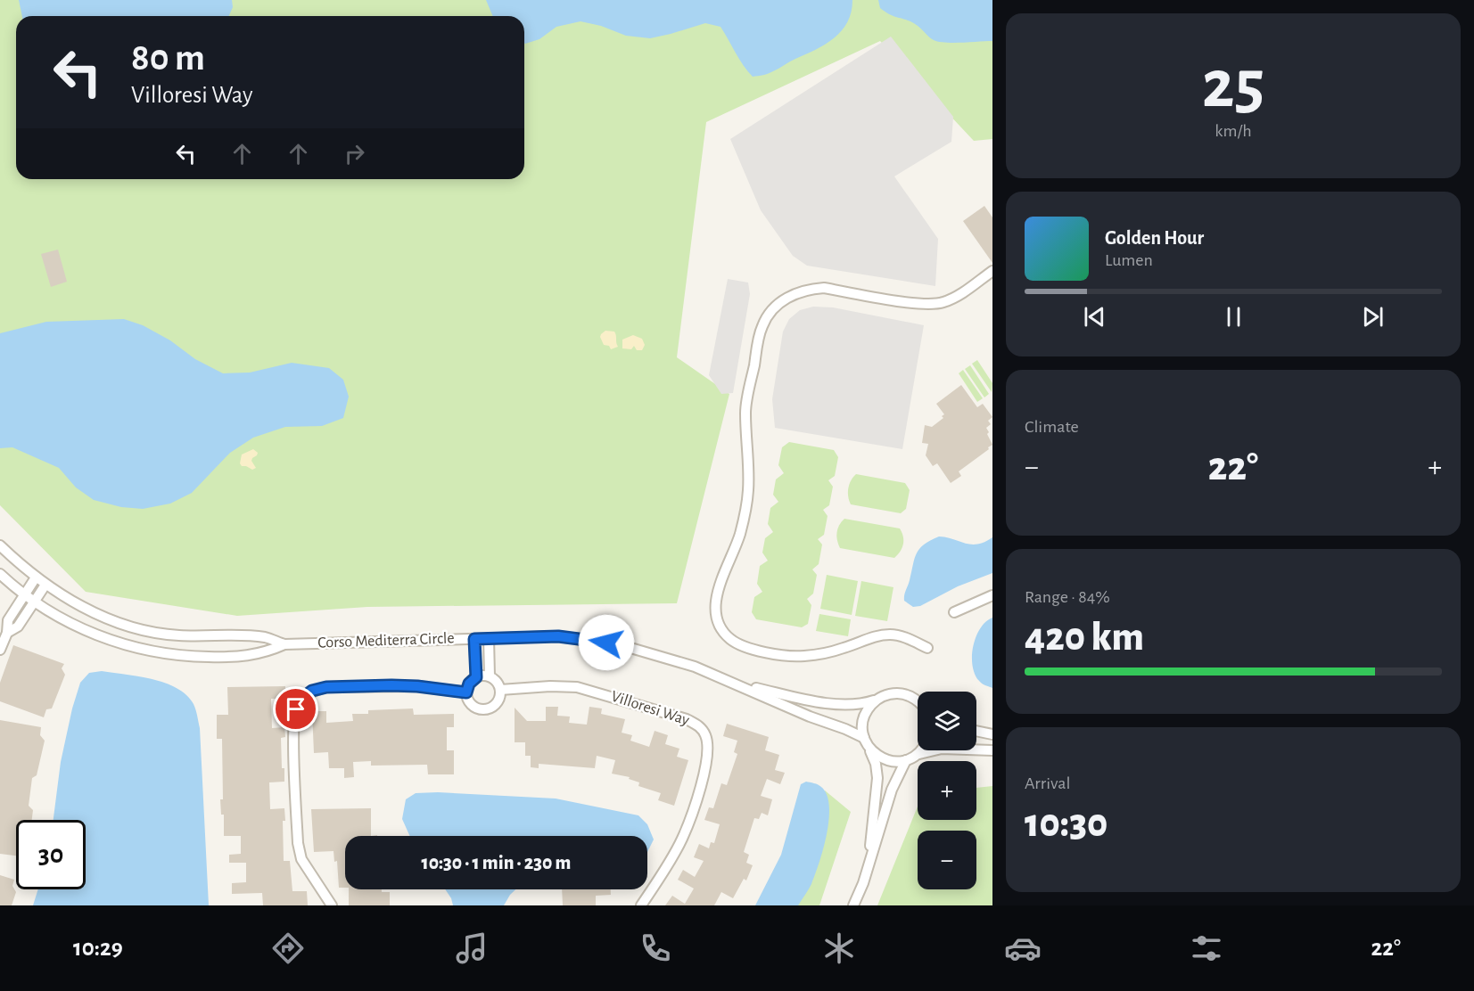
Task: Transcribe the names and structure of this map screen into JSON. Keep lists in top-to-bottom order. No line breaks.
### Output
{"streets":{"street":["Corso Mediterra Circle","Villoresi Way"]},"page":{"tile":[["25","km/h"],"Climate",["Range · 84%","420 km"],["Arrival","10:30"]],"turn":["80 m","Villoresi Way"],"song":["Golden Hour","Lumen"],"heat":["−","22°","+"],"map_buttons":["+","−"],"limit":"30","trip":"10:30 · 1 min · 230 m","tabs":["10:29","22°"]}}
